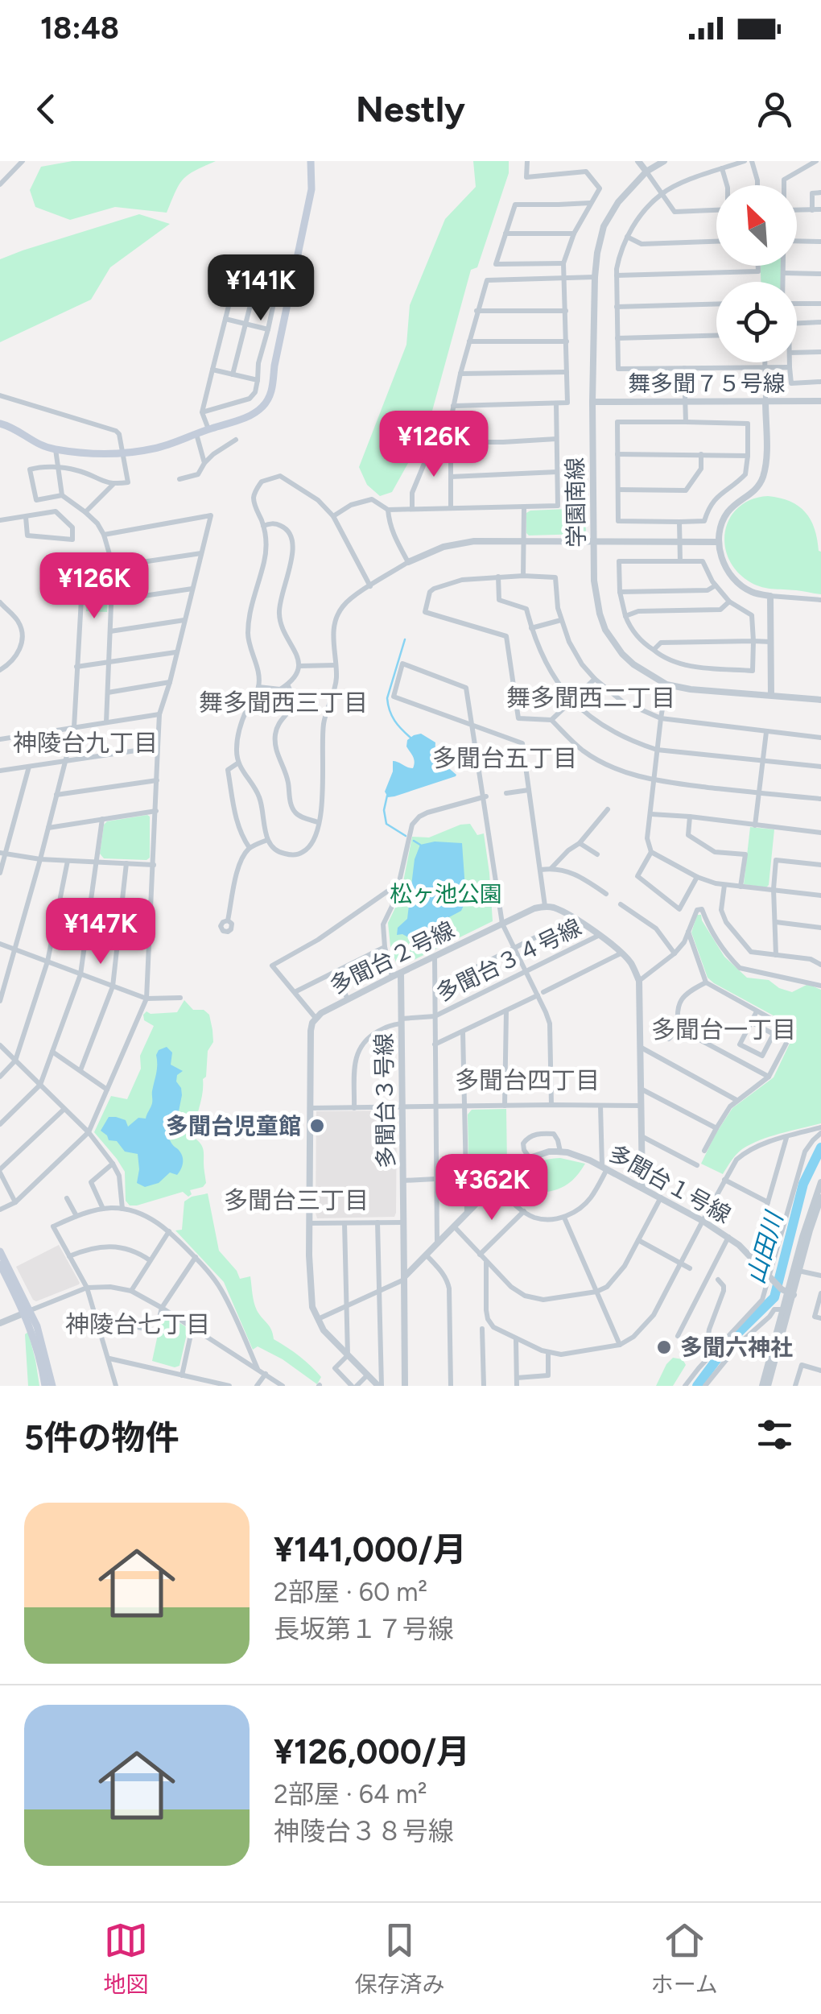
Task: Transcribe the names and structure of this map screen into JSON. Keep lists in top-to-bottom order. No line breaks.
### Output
{"streets":{"street":["舞多聞７５号線","学園南線","多聞台２号線","多聞台３４号線","多聞台３号線","多聞台１号線"]},"crossings":[["舞多聞７５号線","学園南線"],["多聞台２号線","多聞台３号線"],["多聞台３号線","多聞台１号線"]],"districts":["舞多聞西二丁目","舞多聞西三丁目","神陵台九丁目","多聞台五丁目","多聞台一丁目","多聞台四丁目","多聞台三丁目","神陵台七丁目"],"water":["山田川"],"parks":["松ヶ池公園"],"places":["多聞台児童館","多聞六神社"],"north":"top left","page":{"status":"18:48","header":"Nestly","price":["¥141K","¥126K","¥126K","¥147K","¥362K"],"heading":"5件の物件","list":[{"name":"¥141,000/月","note":"2部屋 · 60 m² · 長坂第１７号線"},{"name":"¥126,000/月","note":"2部屋 · 64 m² · 神陵台３８号線"}],"tabs":["地図","保存済み","ホーム"]}}
